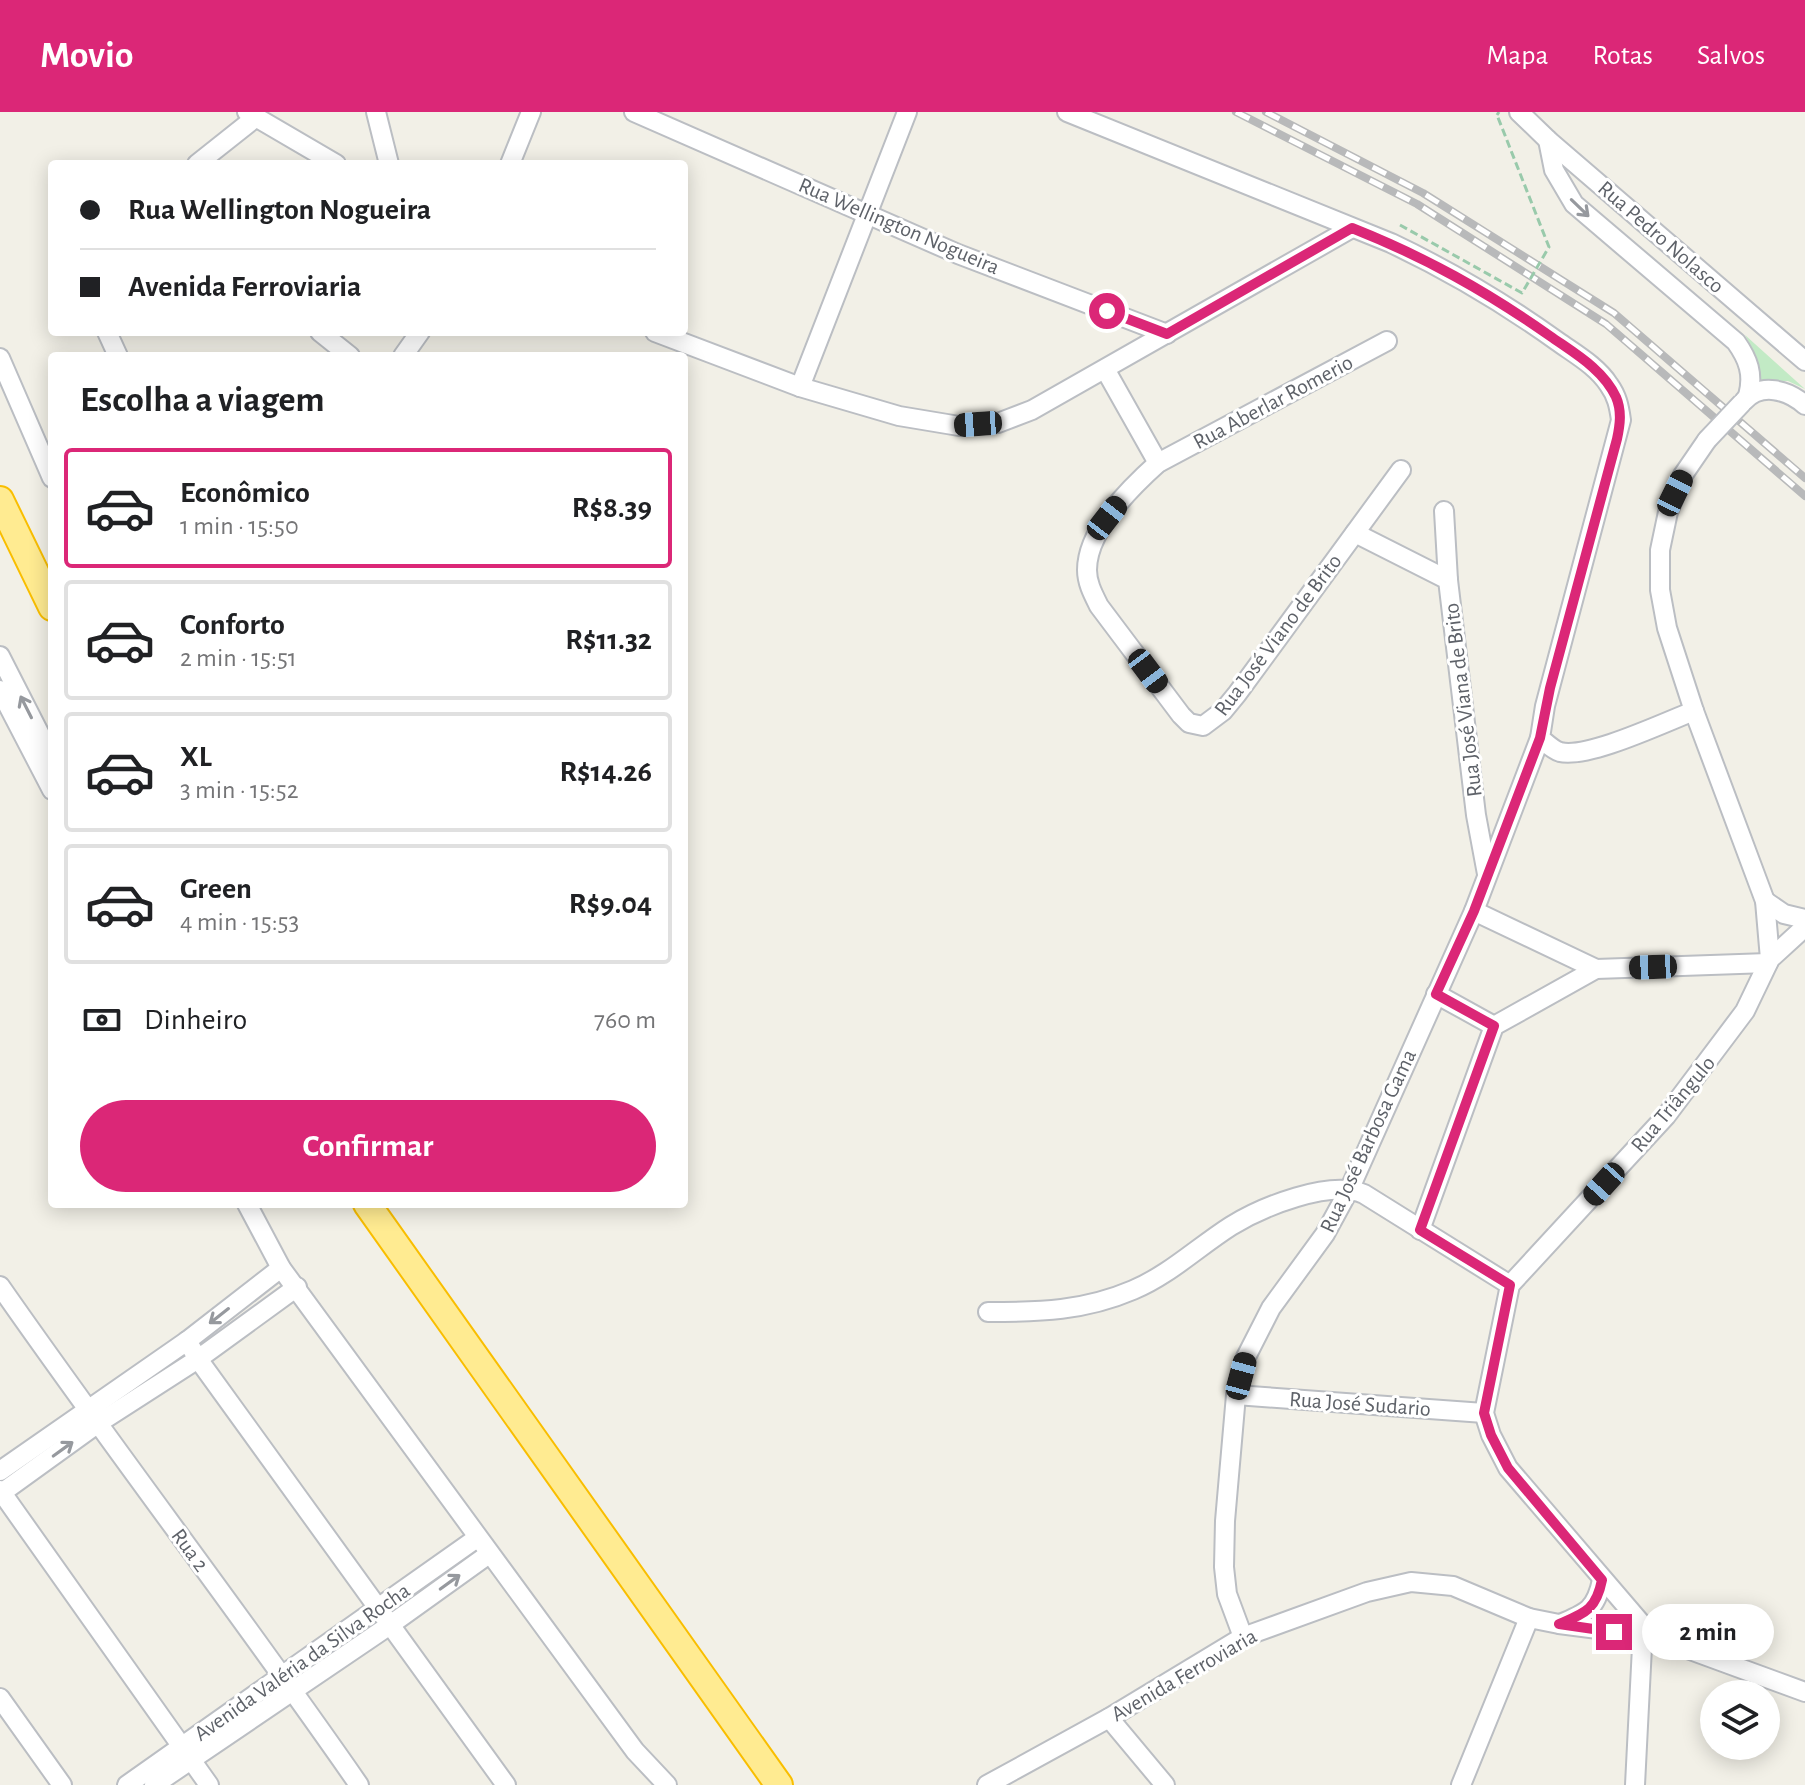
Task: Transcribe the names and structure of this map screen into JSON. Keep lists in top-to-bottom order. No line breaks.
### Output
{"streets":{"street":["Rua Wellington Nogueira","Rua Pedro Nolasco","Rua Aberlar Romerio","Rua José Viano de Brito","Rua José Viana de Brito","Rua Triângulo","Rua José Barbosa Gama","Rua José Sudario","Rua 2","Avenida Valéria da Silva Rocha","Avenida Ferroviaria"]},"crossings":[["Rua Aberlar Romerio","Rua José Viano de Brito"],["Rua José Viano de Brito","Rua José Viana de Brito"],["Rua José Viana de Brito","Rua José Barbosa Gama"],["Rua José Barbosa Gama","Rua José Sudario"],["Rua José Barbosa Gama","Avenida Ferroviaria"],["Rua 2","Avenida Valéria da Silva Rocha"]],"page":{"header":"Movio","nav":["Mapa","Rotas","Salvos"],"banner":["Rua Wellington Nogueira","Avenida Ferroviaria"],"heading":"Escolha a viagem","list":[{"name":"Econômico","note":"1 min · 15:50","value":"R$8.39"},{"name":"Conforto","note":"2 min · 15:51","value":"R$11.32"},{"name":"XL","note":"3 min · 15:52","value":"R$14.26"},{"name":"Green","note":"4 min · 15:53","value":"R$9.04"}],"pay":["Dinheiro","760 m"],"buttons":"Confirmar","bubble":"2 min"}}
